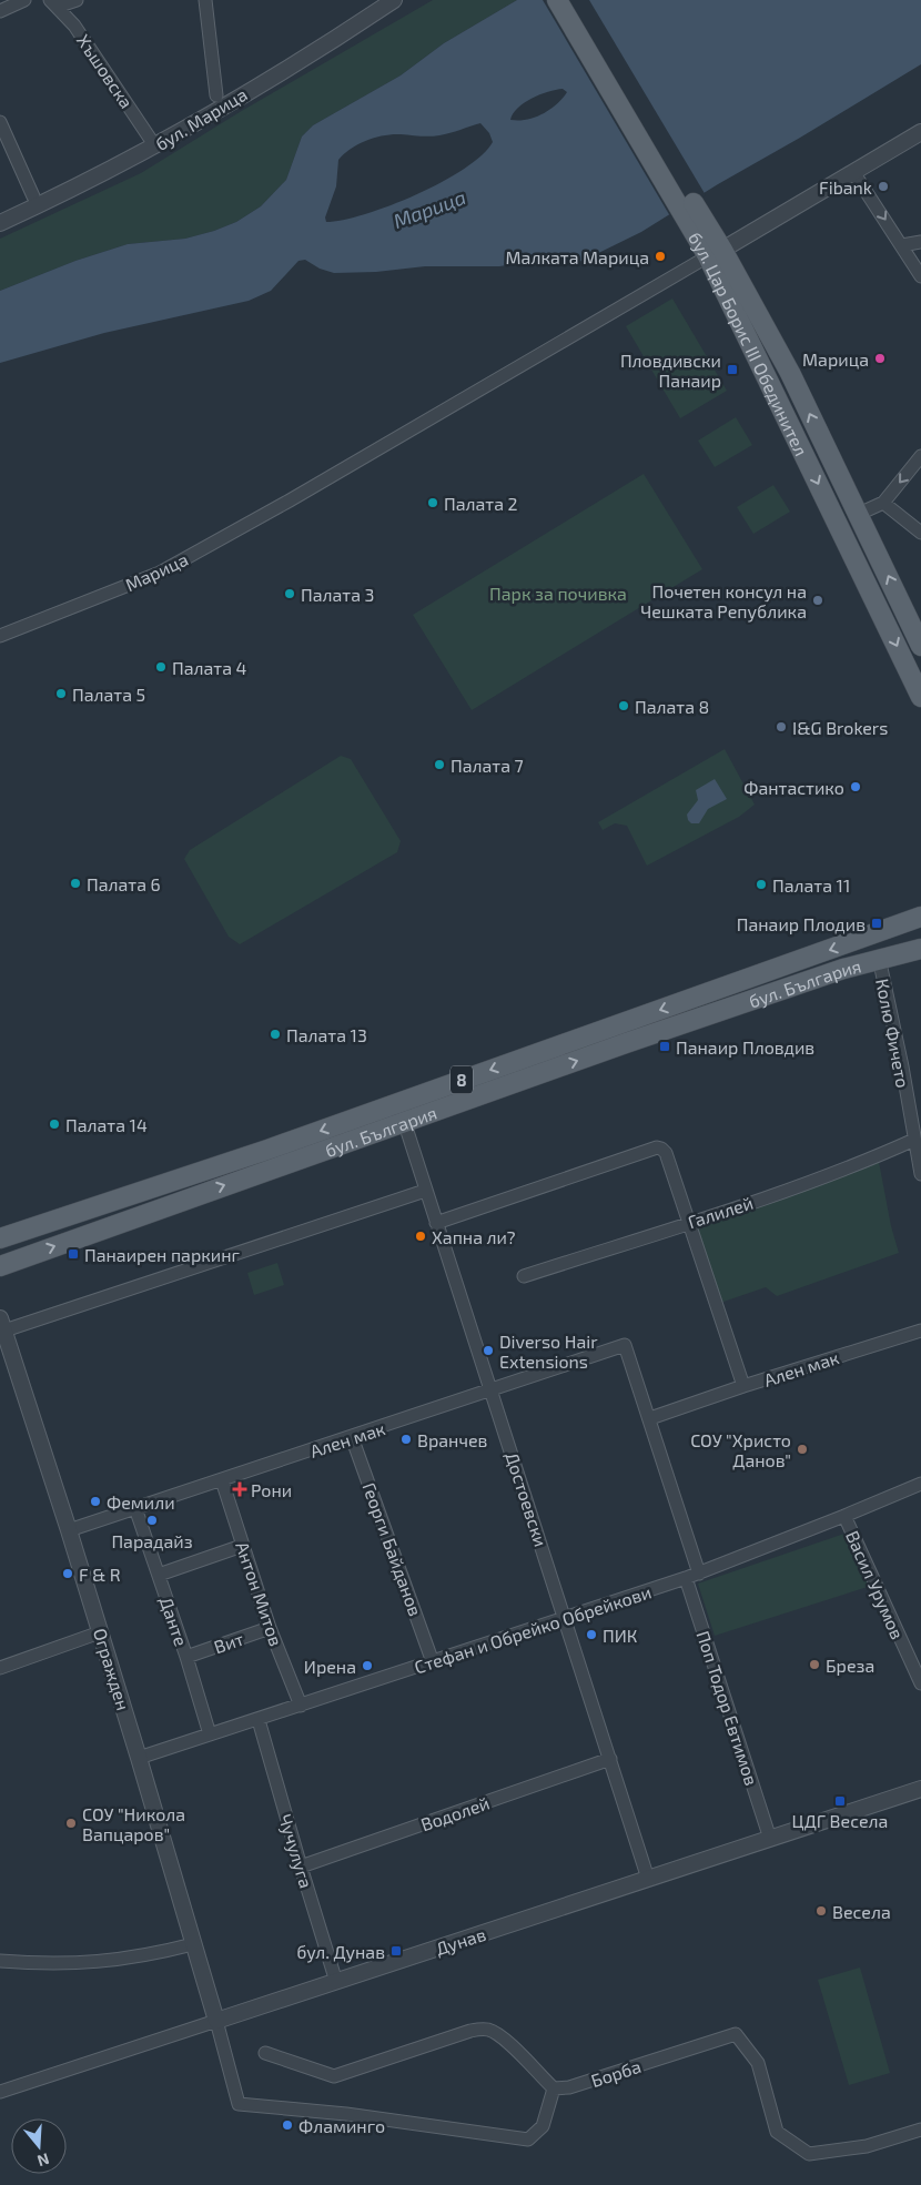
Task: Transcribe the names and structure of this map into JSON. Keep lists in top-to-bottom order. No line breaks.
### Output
{"streets":{"main road":["бул. Цар Борис III Обединител","бул. България","8"],"street":["Хъшовска","бул. Марица","Марица","Колю Фичето","Галилей","Ален мак","Достоевски","Георги Байданов","Васил Урумов","Антон Митов","Данте","Стефан и Обрейко Обрейкови","Вит","Огражден","Поп Тодор Евтимов","Водолей","Чучулуга","Дунав","Борба"]},"crossings":[["Хъшовска","бул. Марица"],["бул. Цар Борис III Обединител","Марица"],["бул. България","Колю Фичето"],["бул. България","Достоевски"],["Колю Фичето","Галилей"],["Ален мак","Достоевски"],["Ален мак","Георги Байданов"],["Ален мак","Антон Митов"],["Ален мак","Данте"],["Ален мак","Огражден"],["Достоевски","Стефан и Обрейко Обрейкови"],["Достоевски","Водолей"],["Достоевски","Дунав"],["Георги Байданов","Стефан и Обрейко Обрейкови"],["Васил Урумов","Стефан и Обрейко Обрейкови"],["Антон Митов","Стефан и Обрейко Обрейкови"],["Антон Митов","Вит"],["Данте","Стефан и Обрейко Обрейкови"],["Данте","Вит"],["Стефан и Обрейко Обрейкови","Огражден"],["Стефан и Обрейко Обрейкови","Поп Тодор Евтимов"],["Стефан и Обрейко Обрейкови","Чучулуга"],["Огражден","Дунав"],["Поп Тодор Евтимов","Дунав"],["Водолей","Чучулуга"],["Чучулуга","Дунав"]],"water":["Марица"],"parks":["Парк за почивка"],"places":{"other":["Fibank","Малката Марица","Марица","Палата 2","Палата 3","Почетен консул на Чешката Република","Палата 4","Палата 5","Палата 8","I&G Brokers","Палата 7","Фантастико","Палата 6","Палата 11","Палата 13","Палата 14","Хапна ли?","Diverso Hair Extensions","Вранчев","СОУ \"Христо Данов\"","Фемили","Парадайз","F & R","ПИК","Бреза","Ирена","СОУ \"Никола Вапцаров\"","Весела","Фламинго"],"transit":["Пловдивски Панаир","Панаир Плодив","Панаир Пловдив","Панаирен паркинг","ЦДГ Весела","бул. Дунав"],"health":["Рони"]},"north":"bottom"}
